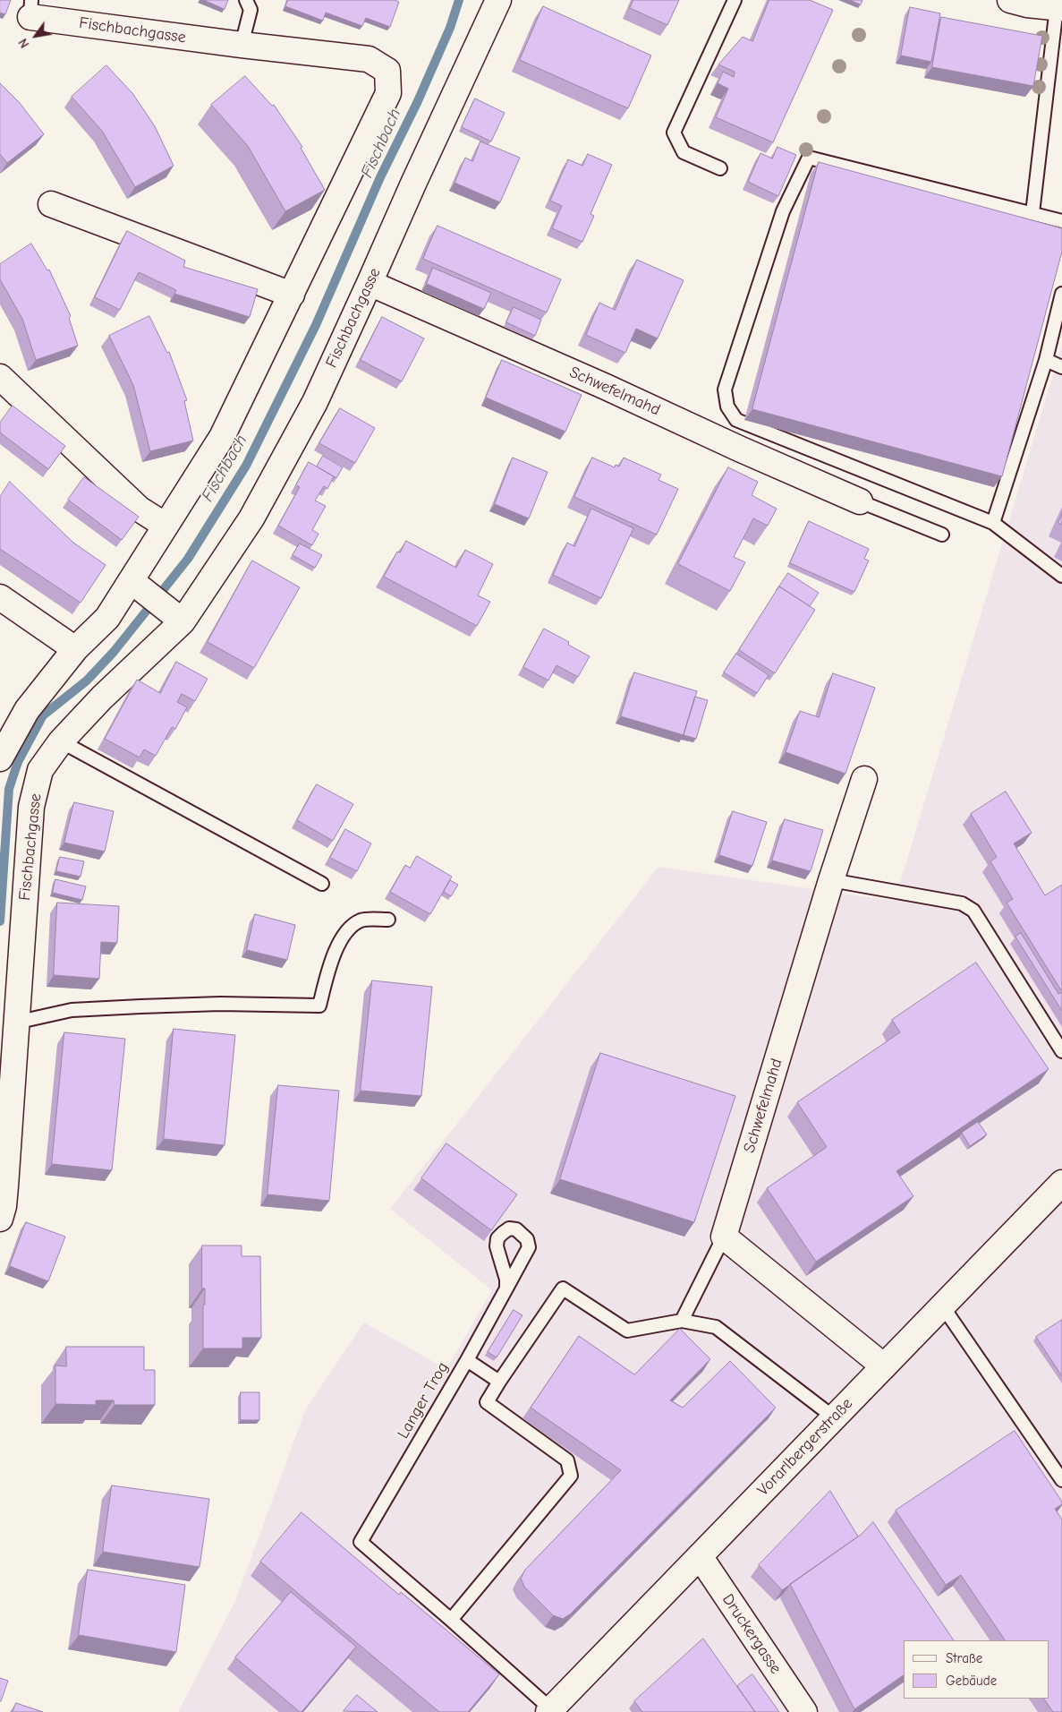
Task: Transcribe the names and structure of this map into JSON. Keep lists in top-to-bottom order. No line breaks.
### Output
{"streets":{"street":["Fischbachgasse","Schwefelmahd","Vorarlbergerstraße","Druckergasse"],"lane":["Langer Trog"]},"crossings":[["Fischbachgasse","Schwefelmahd"],["Langer Trog","Vorarlbergerstraße"],["Vorarlbergerstraße","Druckergasse"]],"water":["Fischbach"],"legend":["Straße","Gebäude"],"north":"bottom left"}
